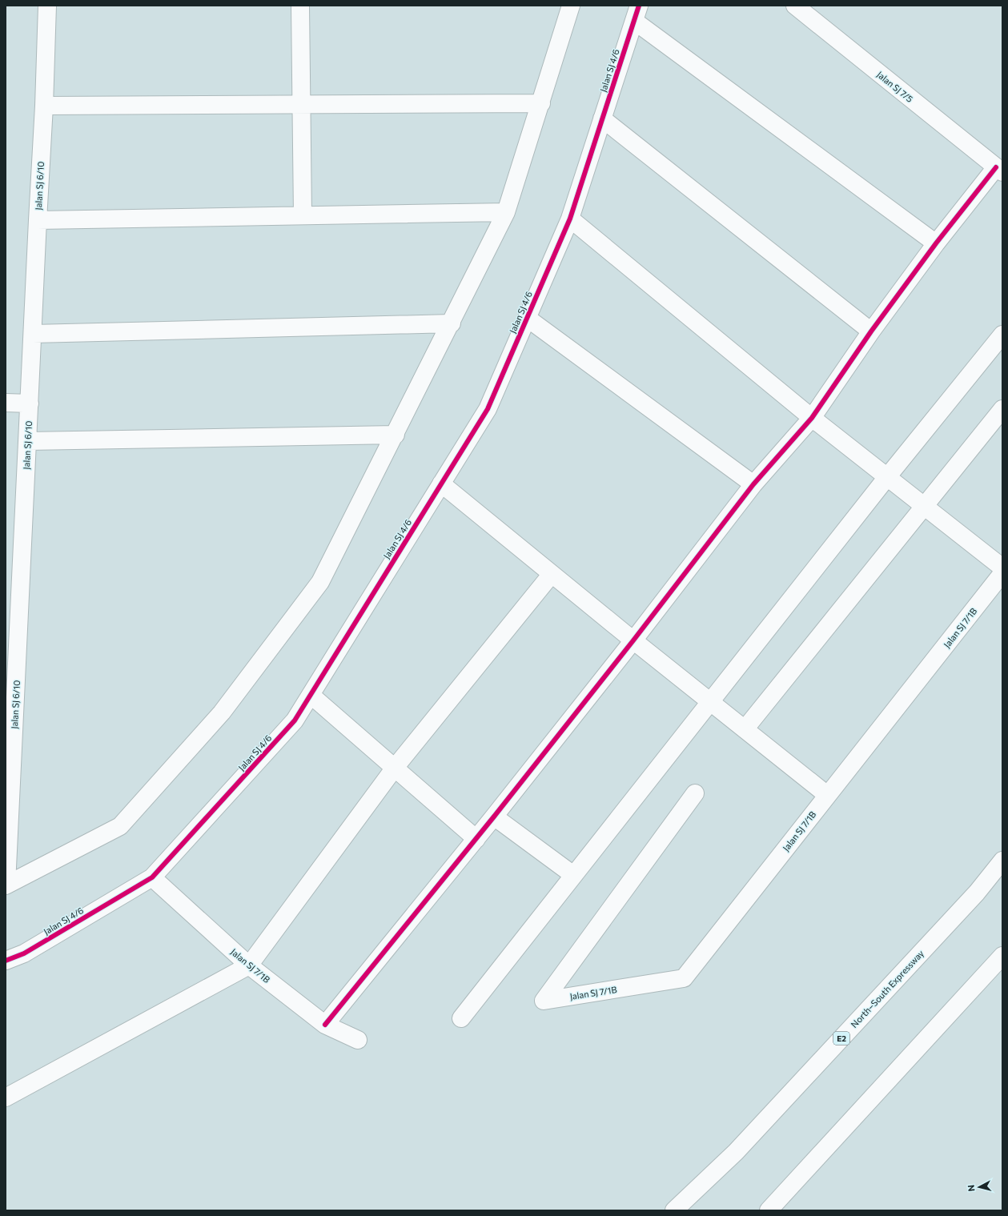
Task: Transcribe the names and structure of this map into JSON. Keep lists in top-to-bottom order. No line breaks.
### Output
{"streets":{"main road":["Jalan SJ 4/6","Jalan SJ 7/5","Jalan SJ 6/10","Jalan SJ 7/1B","North–South Expressway","E2"]},"crossings":[["Jalan SJ 4/6","Jalan SJ 7/1B"]],"north":"left"}
